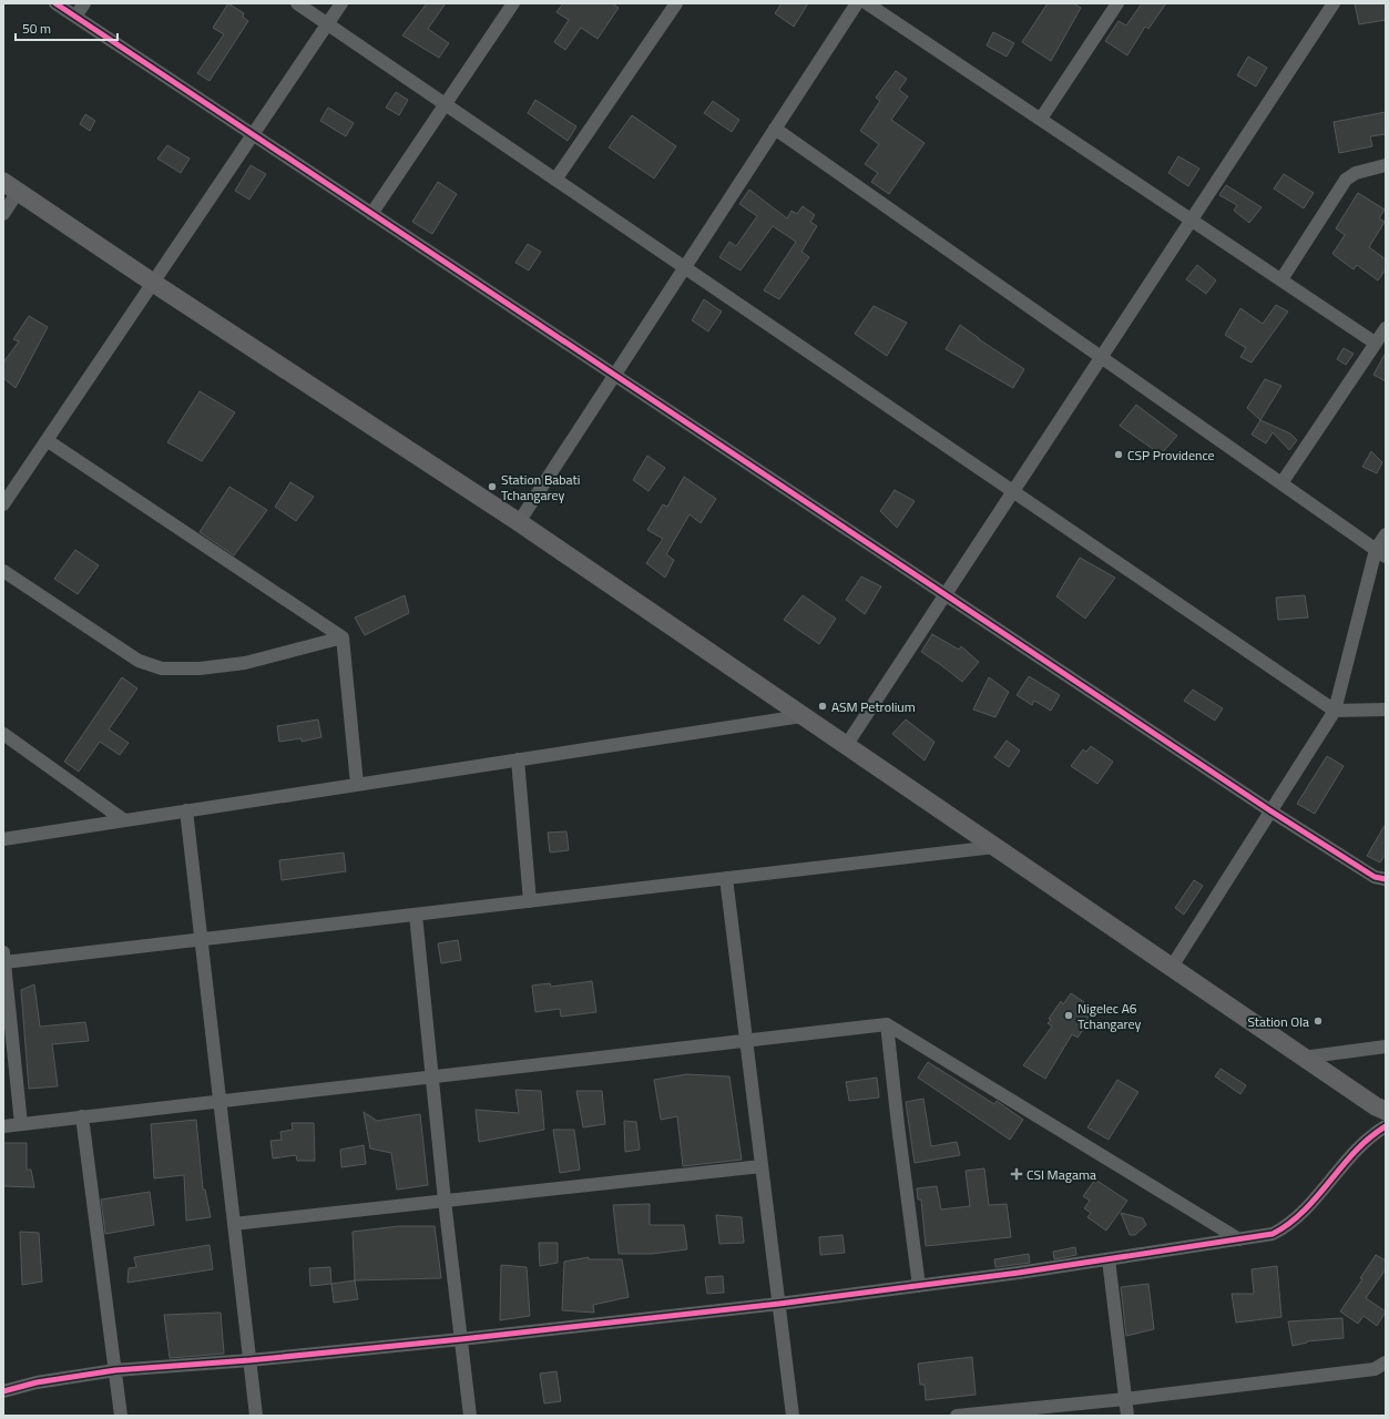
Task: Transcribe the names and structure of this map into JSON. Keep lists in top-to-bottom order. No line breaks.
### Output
{"places":{"other":["CSP Providence","Station Babati Tchangarey","ASM Petrolium","Nigelec A6 Tchangarey","Station Ola"],"health":["CSI Magama"]},"scale_bar":"50 m"}
